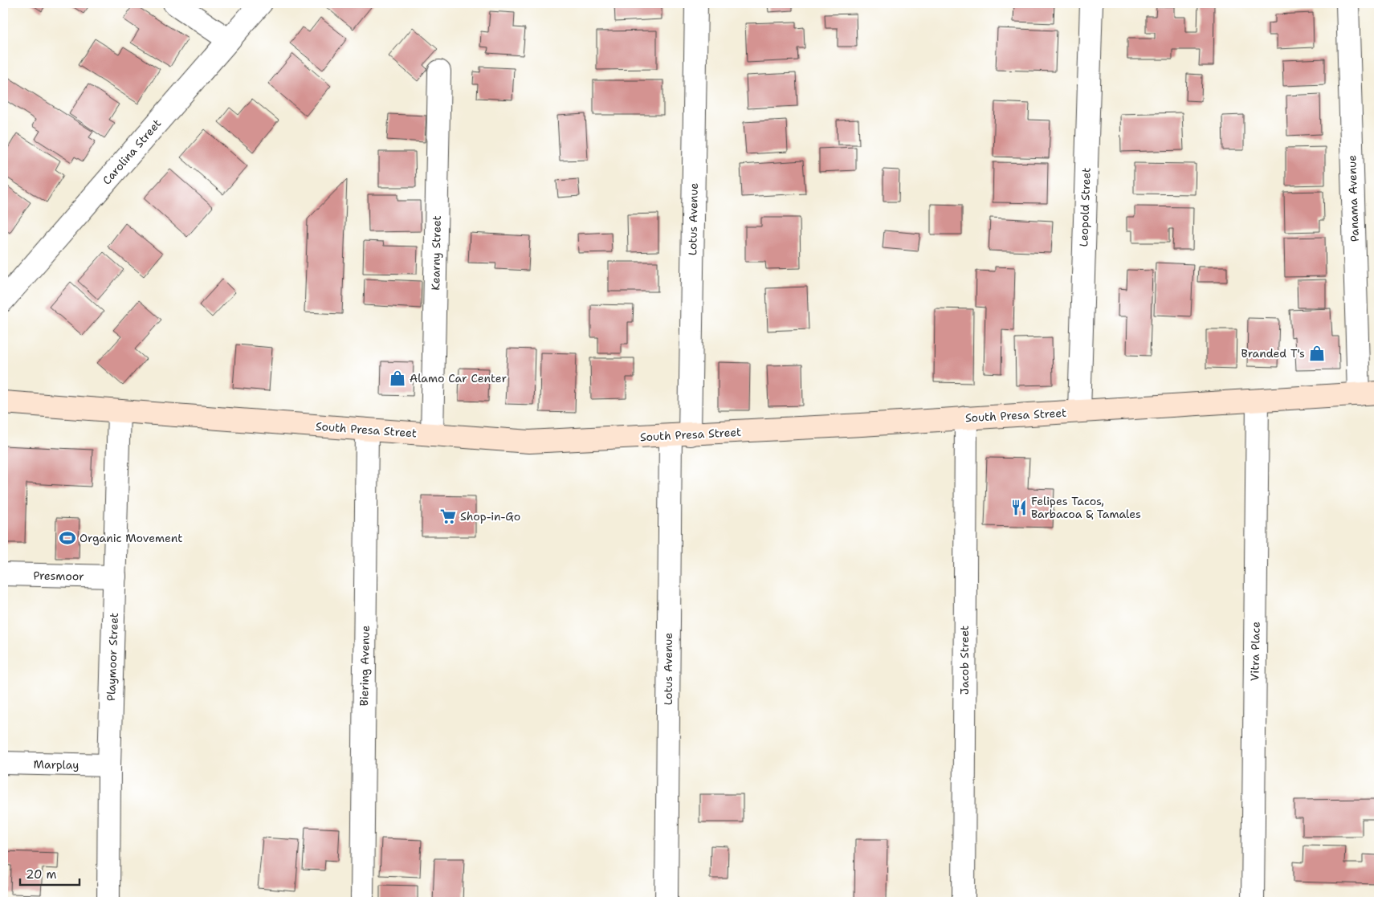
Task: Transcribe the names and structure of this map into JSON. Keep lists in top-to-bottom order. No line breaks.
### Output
{"streets":{"main road":["South Presa Street"],"street":["Carolina Street","Panama Avenue","Leopold Street","Lotus Avenue","Kearny Street","Presmoor","Vitra Place","Playmoor Street","Jacob Street","Biering Avenue","Marplay"]},"crossings":[["Panama Avenue","South Presa Street"],["Leopold Street","South Presa Street"],["Lotus Avenue","South Presa Street"],["Kearny Street","South Presa Street"],["South Presa Street","Vitra Place"],["South Presa Street","Playmoor Street"],["South Presa Street","Jacob Street"],["South Presa Street","Biering Avenue"],["Presmoor","Playmoor Street"],["Playmoor Street","Marplay"]],"places":{"shop":["Branded T's","Alamo Car Center"],"restaurant":["Felipes Tacos, Barbacoa & Tamales"],"supermarket":["Shop-in-Go"],"sports":["Organic Movement"]},"scale_bar":"20 m"}
